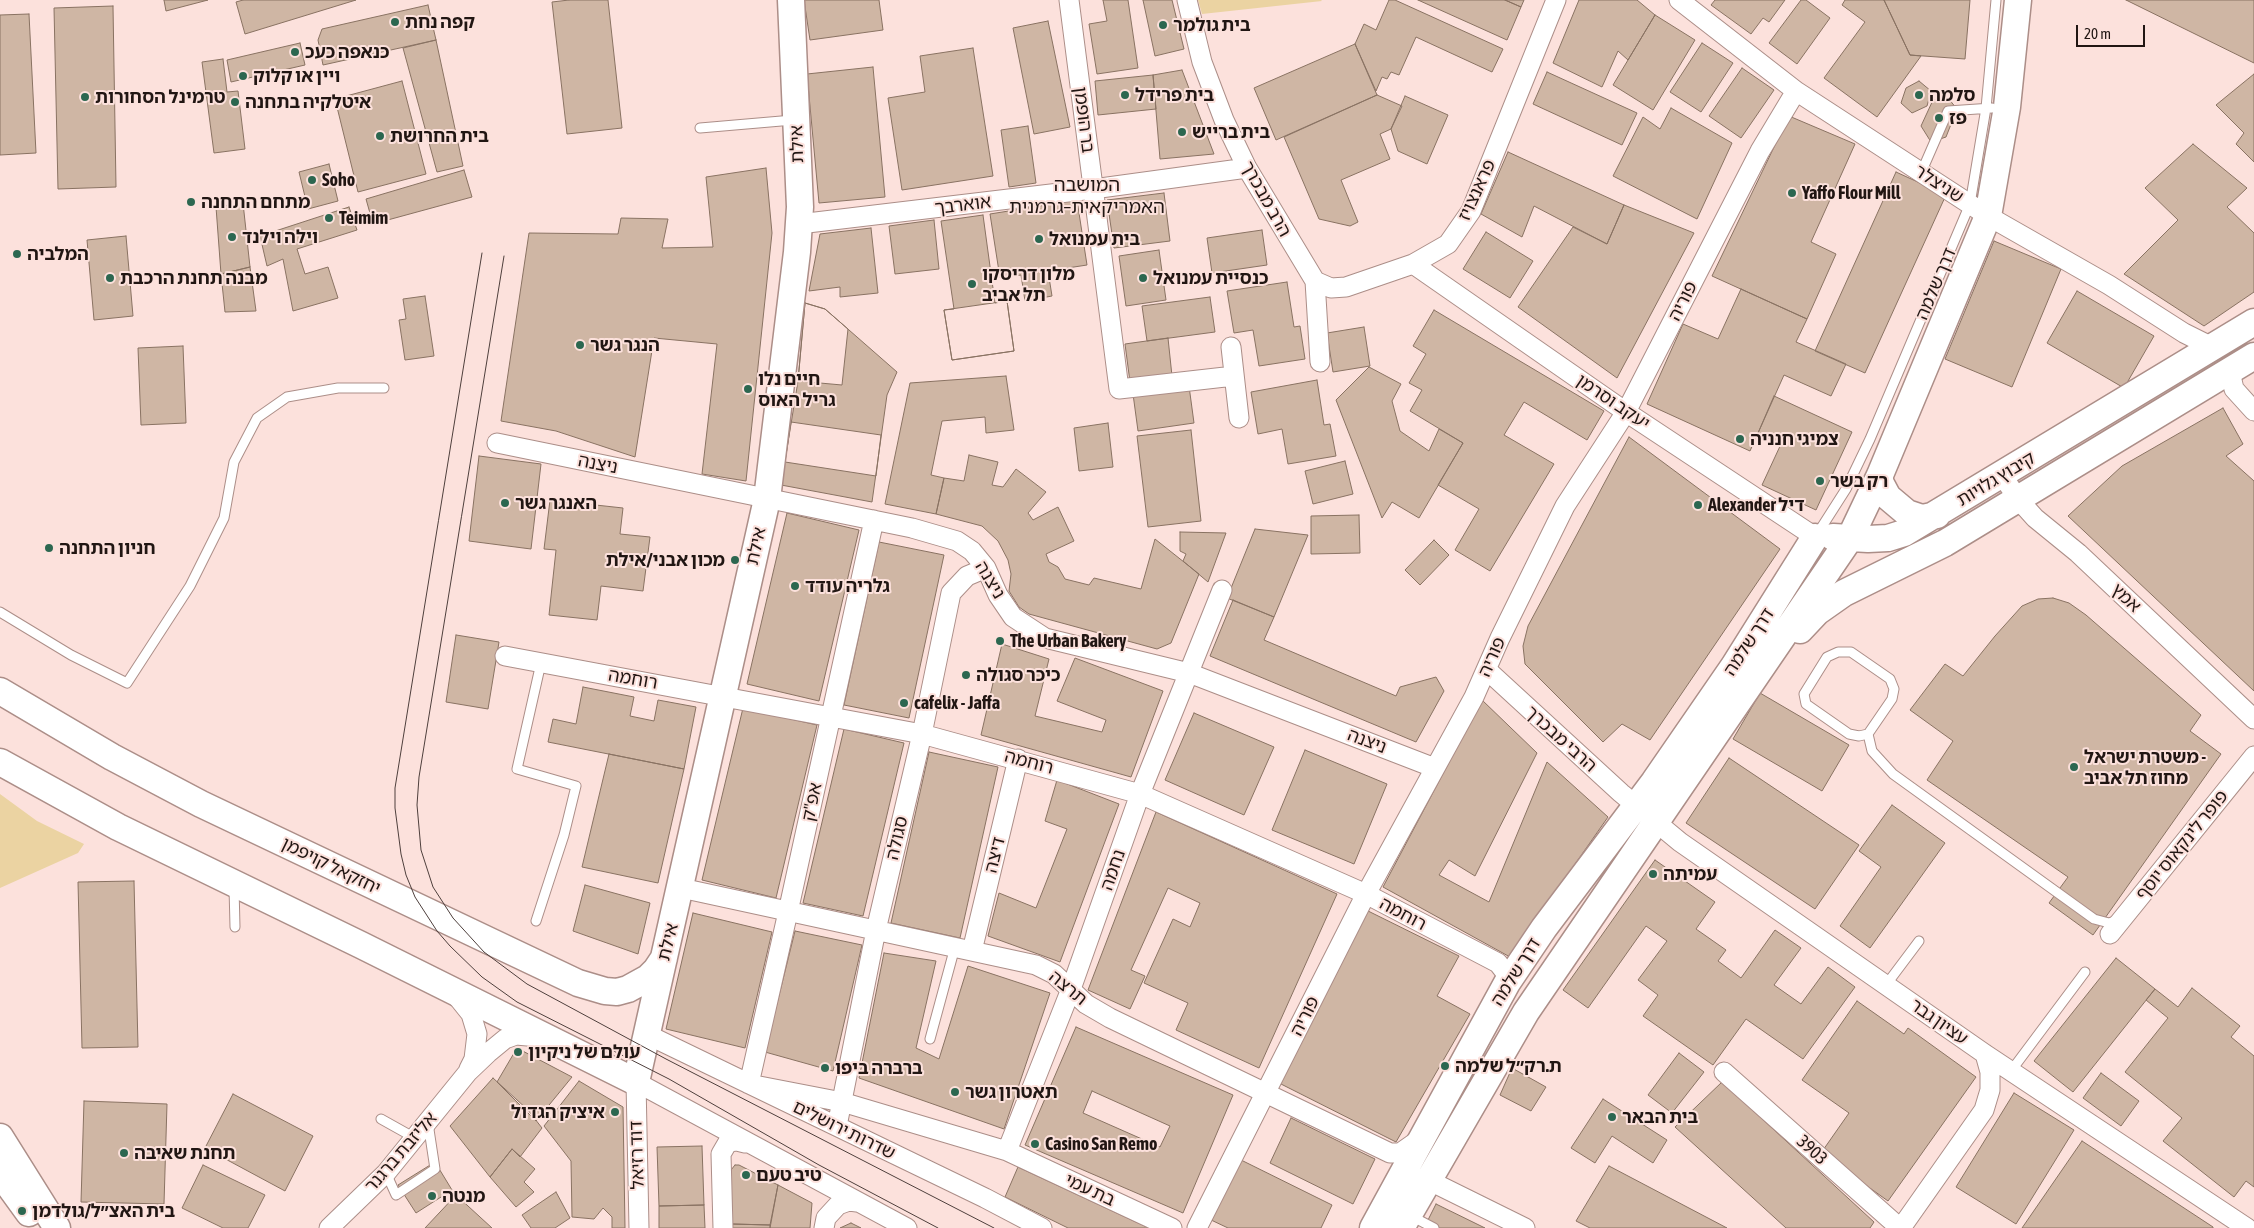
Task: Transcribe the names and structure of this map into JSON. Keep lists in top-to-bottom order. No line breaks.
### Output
{"streets":{"street":["בר הופמן","אילת","שניצלר","פראנצויז","הרב מבכרך","אוארבך","דרך שלמה","פוריה","יעקב וסרמן","ניצנה","קיבוץ גלויות","אמץ","רוחמה","הרבי מבכרך","אפ\"ק","סגולה","פופר לינקאוס יוסף","דיצה","יחזקאל קויפמן","נחמה","תרצה","עציון גבר","שדרות ירושלים","3903","אליזבת ברגנר","דוד רזיאל","בת עמי"]},"crossings":[["בר הופמן","אוארבך"],["אילת","אוארבך"],["אילת","ניצנה"],["אילת","רוחמה"],["אילת","יחזקאל קויפמן"],["אילת","תרצה"],["אילת","שדרות ירושלים"],["אילת","דוד רזיאל"],["שניצלר","דרך שלמה"],["שניצלר","פוריה"],["שניצלר","קיבוץ גלויות"],["פראנצויז","הרב מבכרך"],["פראנצויז","יעקב וסרמן"],["הרב מבכרך","אוארבך"],["דרך שלמה","יעקב וסרמן"],["דרך שלמה","קיבוץ גלויות"],["דרך שלמה","רוחמה"],["דרך שלמה","הרבי מבכרך"],["דרך שלמה","תרצה"],["דרך שלמה","עציון גבר"],["פוריה","יעקב וסרמן"],["פוריה","ניצנה"],["פוריה","רוחמה"],["פוריה","הרבי מבכרך"],["פוריה","תרצה"],["יעקב וסרמן","קיבוץ גלויות"],["ניצנה","אפ\"ק"],["ניצנה","סגולה"],["ניצנה","נחמה"],["קיבוץ גלויות","אמץ"],["רוחמה","אפ\"ק"],["רוחמה","סגולה"],["רוחמה","דיצה"],["רוחמה","נחמה"],["הרבי מבכרך","עציון גבר"],["אפ\"ק","תרצה"],["אפ\"ק","שדרות ירושלים"],["אפ\"ק","בת עמי"],["סגולה","תרצה"],["סגולה","שדרות ירושלים"],["סגולה","בת עמי"],["דיצה","תרצה"],["נחמה","תרצה"],["נחמה","בת עמי"],["שדרות ירושלים","בת עמי"]],"districts":["המושבה האמריקאית–גרמנית"],"places":["קפה נחת","בית גולמר","כנאפה כעכ","ויין או קלוק","בית פרידל","סלמה","טרמינל הסחורות","איטלקיה בתחנה","פז","בית ברייש","בית החרושת","Soho","Yaffo Flour Mill","מתחם התחנה","Teimim","וילה וילנד","בית עמנואל","המלביה","מבנה תחנת הרכבת","כנסיית עמנואל","מלון דריסקו תל אביב","הנגר גשר","חיים נלו גריל האוס","צמיגי חנניה","רק בשר","האנגר גשר","Alexander דיל","חניון התחנה","מכון אבני/אילת","גלריה עודד","The Urban Bakery","כיכר סגולה","cafelix - Jaffa","משטרת ישראל - מחוז תל אביב","עמיתה","עולם של ניקיון","ת.רק״ל שלמה","ברברה ביפו","תאטרון גשר","איציק הגדול","בית הבאר","Casino San Remo","תחנת שאיבה","טיב טעם","מנטה","בית האצ״ל/גולדמן"],"scale_bar":"20 m"}
